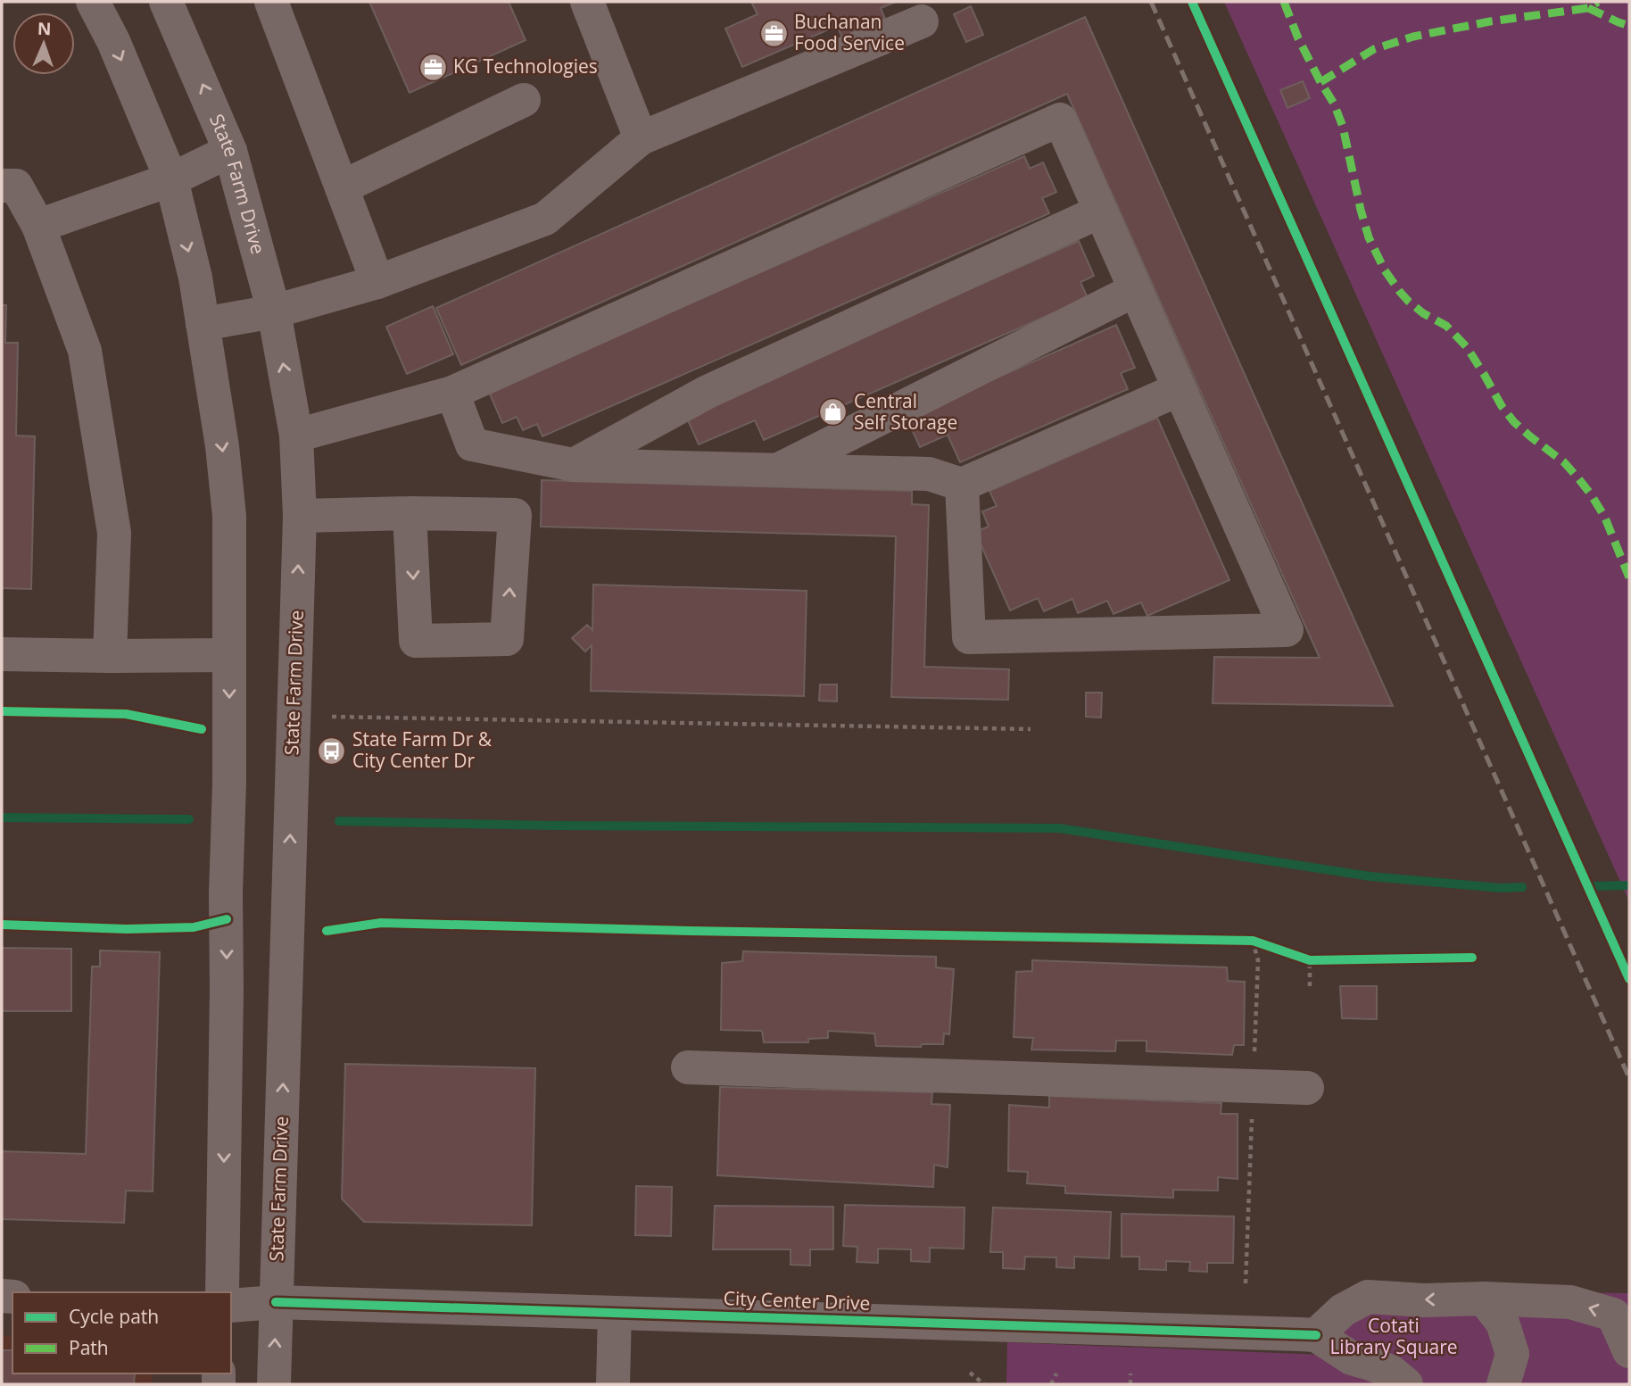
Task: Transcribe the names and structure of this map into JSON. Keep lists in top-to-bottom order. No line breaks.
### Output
{"streets":{"street":["State Farm Drive","City Center Drive"]},"crossings":[["State Farm Drive","City Center Drive"]],"parks":["Cotati Library Square"],"places":{"office":["Buchanan Food Service","KG Technologies"],"shop":["Central Self Storage"],"bus stop":["State Farm Dr & City Center Dr"]},"legend":["Cycle path","Path"],"north":"top"}
